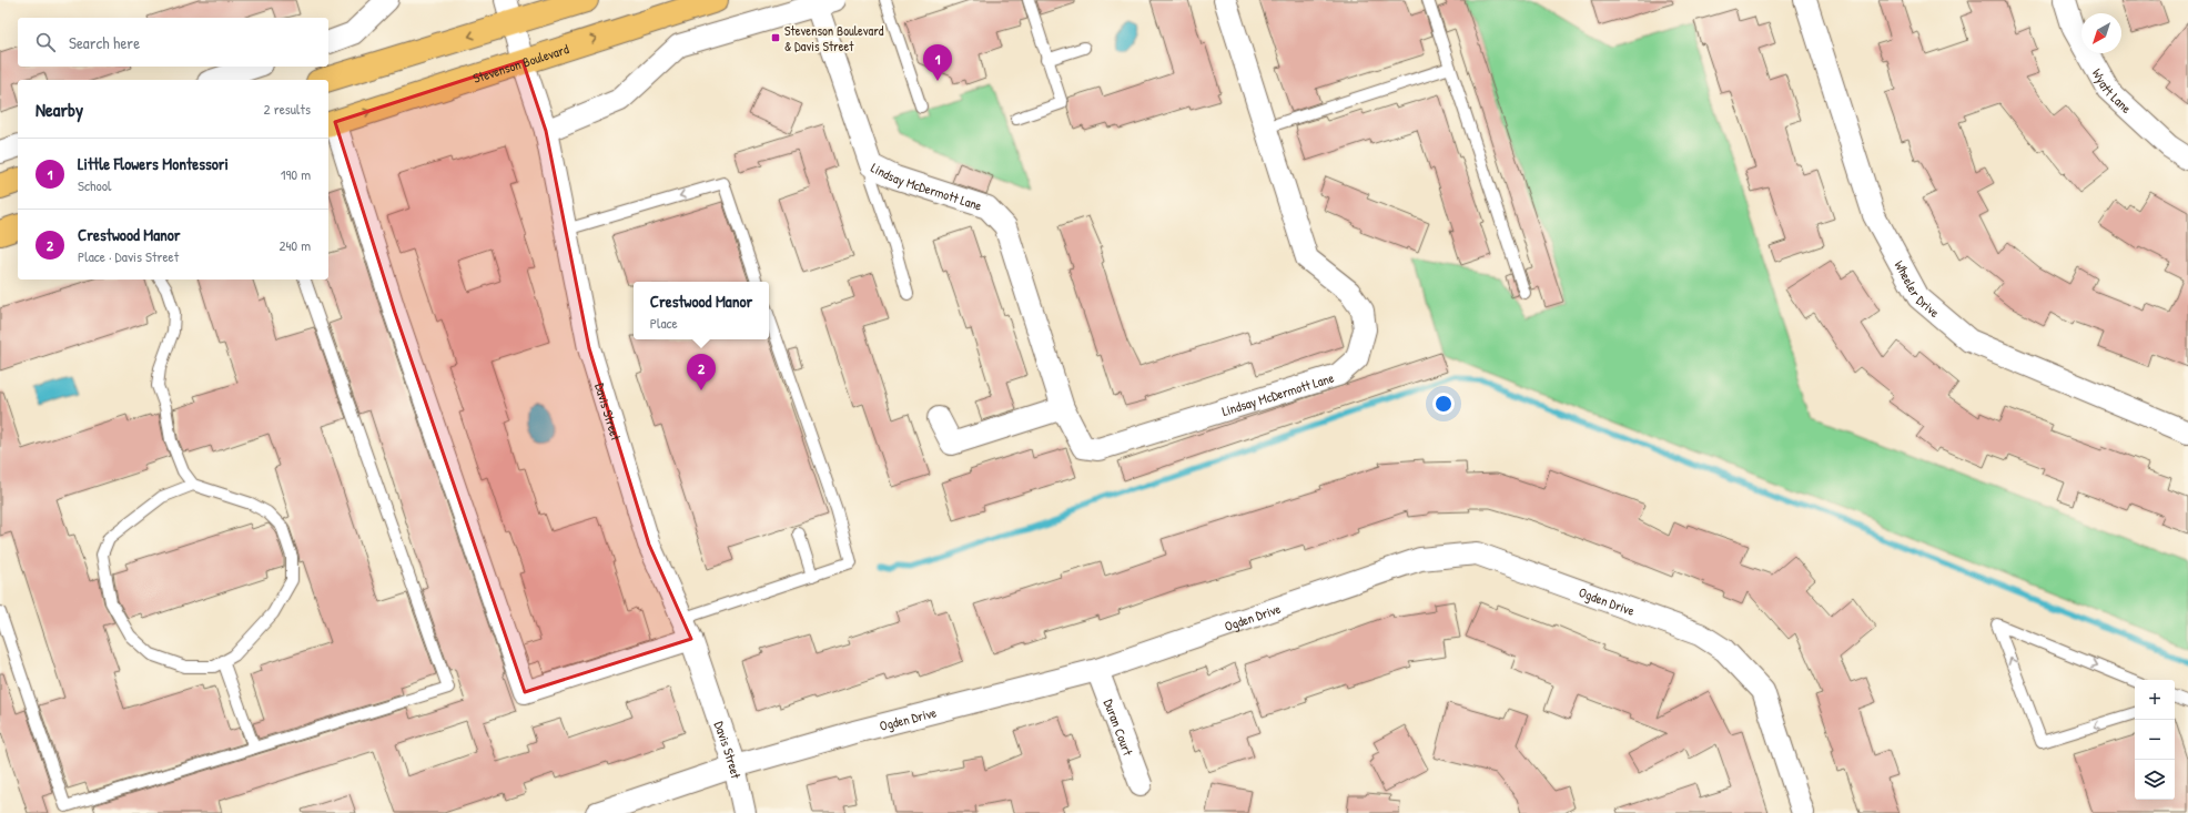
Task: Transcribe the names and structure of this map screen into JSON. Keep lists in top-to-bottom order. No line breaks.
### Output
{"streets":{"main road":["Stevenson Boulevard"],"street":["Wyatt Lane","Lindsay McDermott Lane","Wheeler Drive","Davis Street","Ogden Drive","Duran Court"]},"crossings":[["Stevenson Boulevard","Davis Street"],["Davis Street","Ogden Drive"],["Ogden Drive","Duran Court"]],"places":{"transit":["Stevenson Boulevard & Davis Street"]},"north":"bottom left","page":{"search":"Search here","pins":["1","2"],"heading":["Nearby","2 results"],"list":[{"mark":"1","name":"Little Flowers Montessori","note":"School","value":"190 m"},{"mark":"2","name":"Crestwood Manor","note":"Place · Davis Street","value":"240 m"}],"popup":["Crestwood Manor","Place"],"map_buttons":["+","−"]}}
